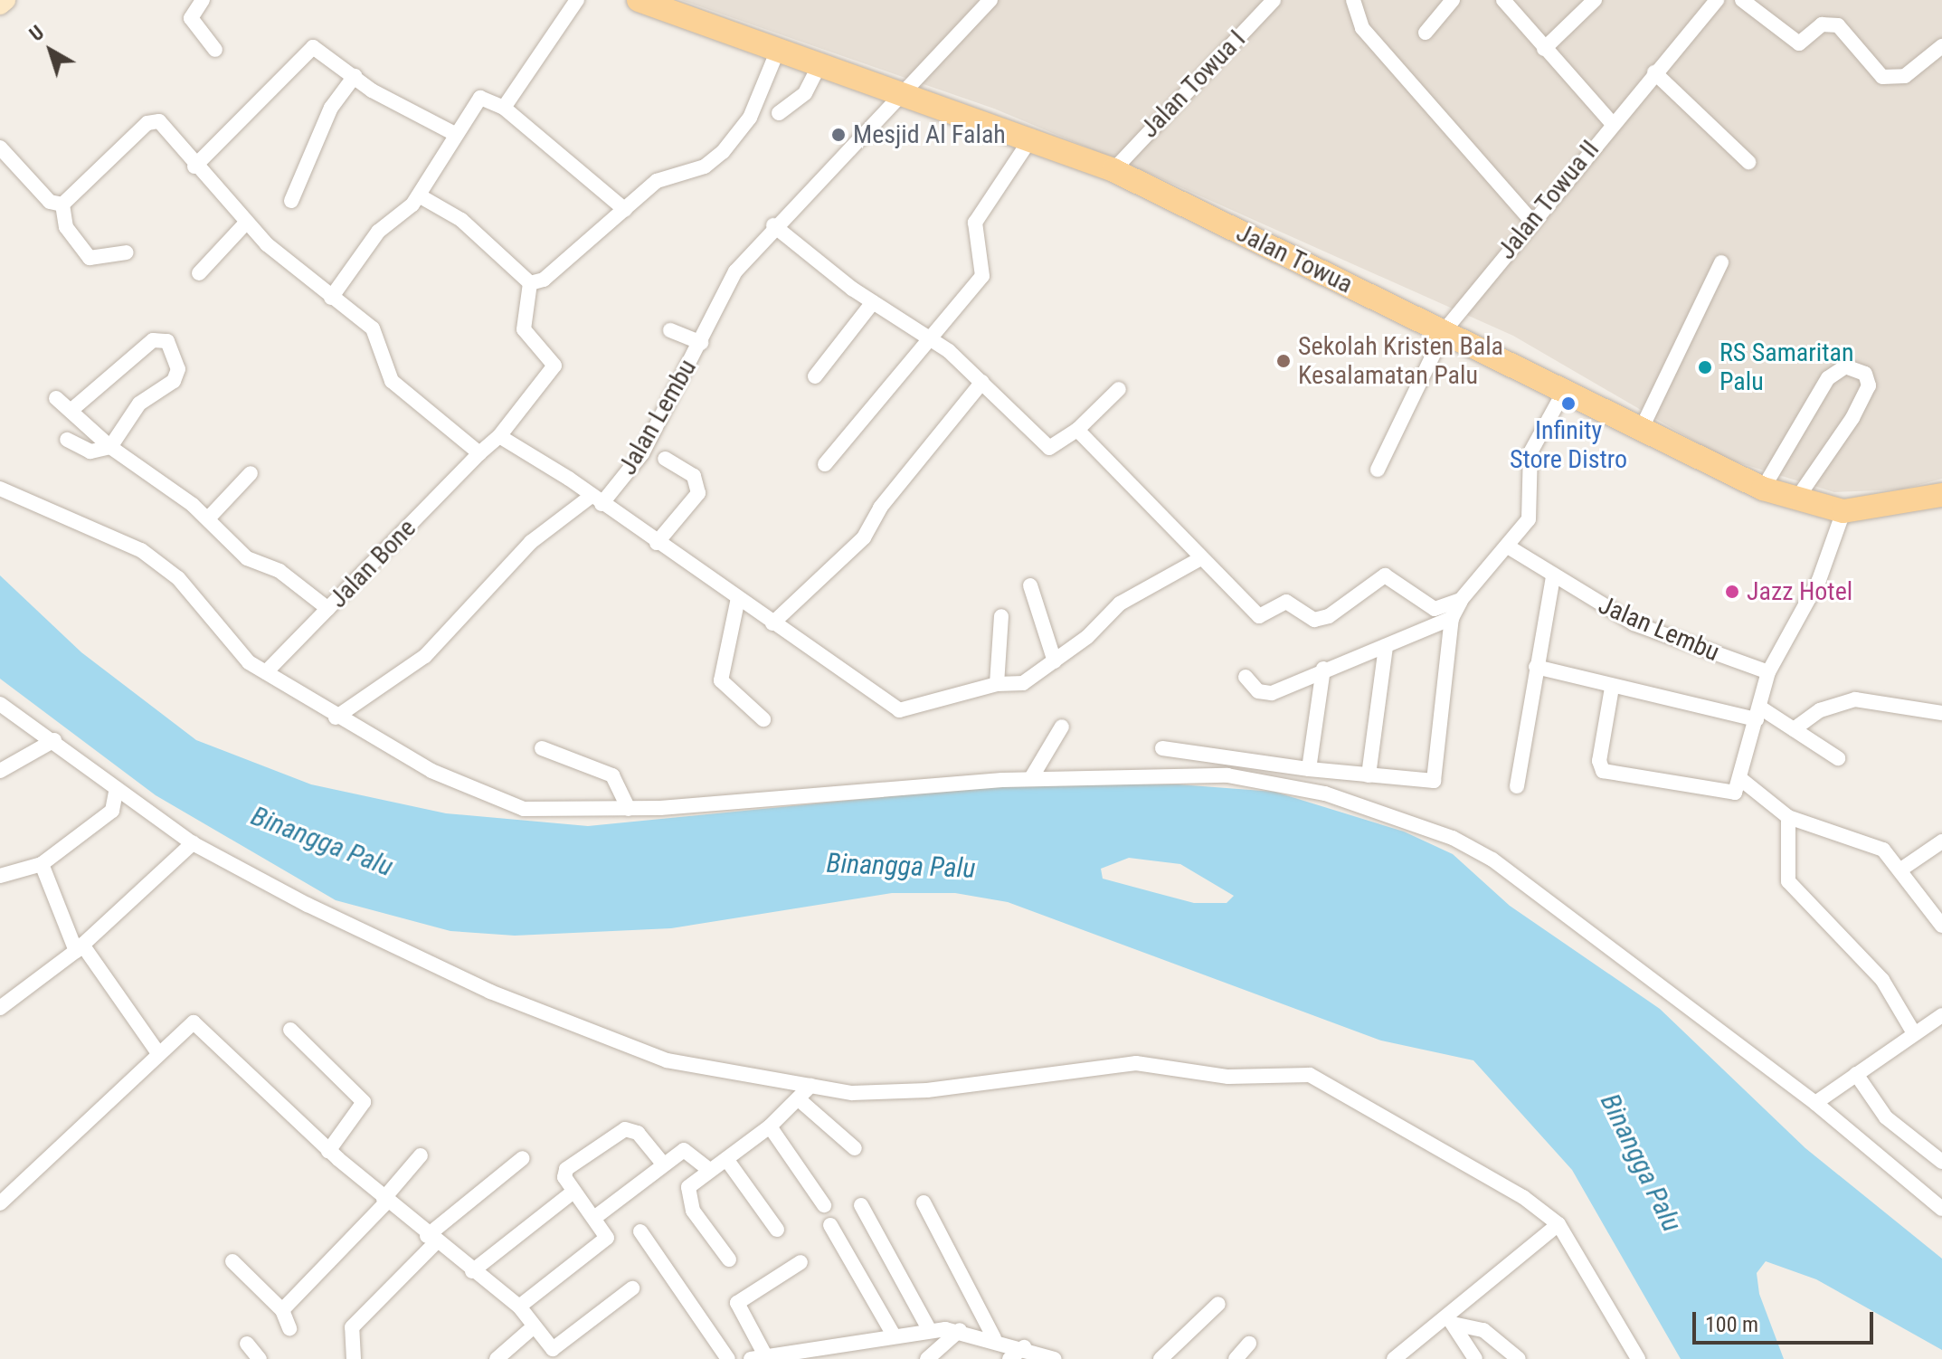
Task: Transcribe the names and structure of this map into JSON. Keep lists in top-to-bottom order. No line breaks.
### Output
{"streets":{"main road":["Jalan Towua"],"street":["Jalan Towua I","Jalan Towua II","Jalan Lembu","Jalan Bone"]},"crossings":[["Jalan Towua I","Jalan Towua"],["Jalan Towua II","Jalan Towua"],["Jalan Towua","Jalan Lembu"]],"water":["Binangga Palu"],"places":["Mesjid Al Falah","Sekolah Kristen Bala Kesalamatan Palu","RS Samaritan Palu","Infinity Store Distro","Jazz Hotel"],"scale_bar":"100 m","north":"top left"}
